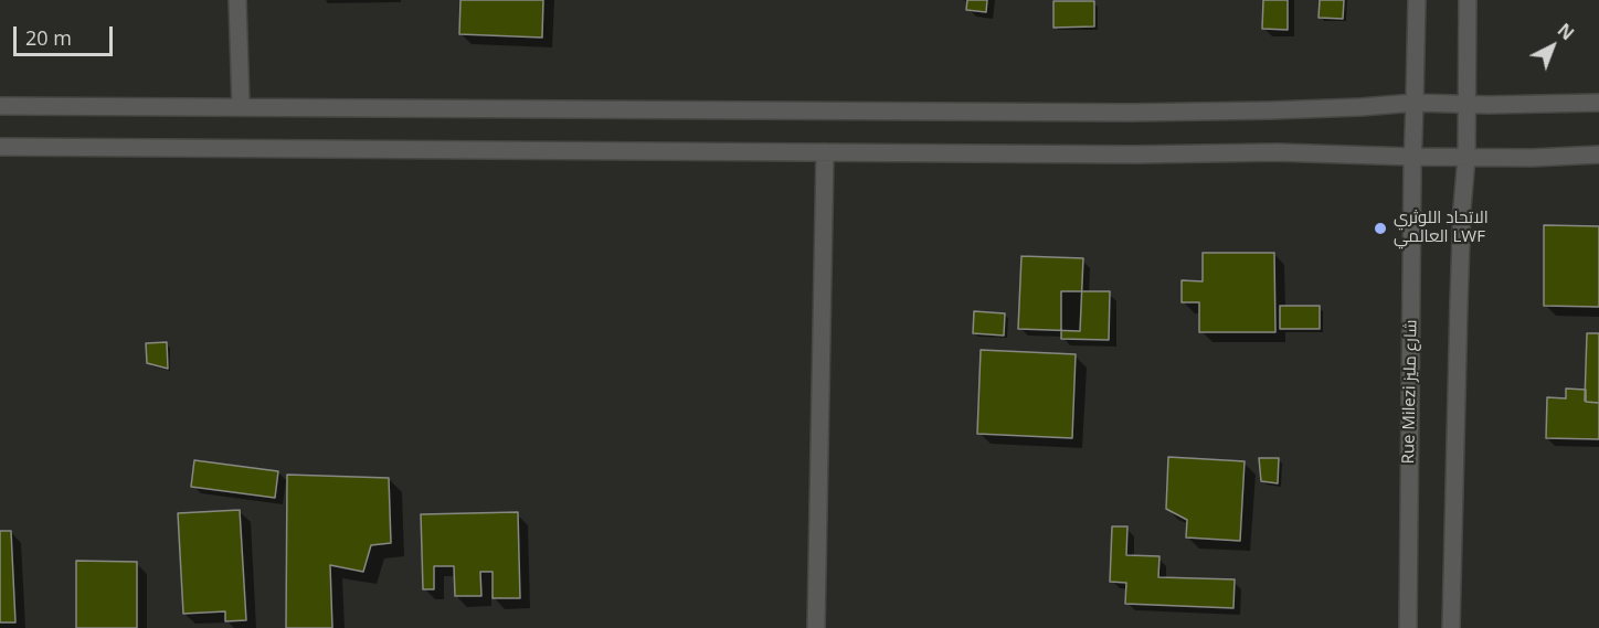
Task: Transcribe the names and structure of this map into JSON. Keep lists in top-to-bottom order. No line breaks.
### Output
{"streets":{"street":["Rue Milezi شارع مليز"]},"places":["الاتحاد اللوثري العالمي LWF"],"scale_bar":"20 m","north":"top right"}
